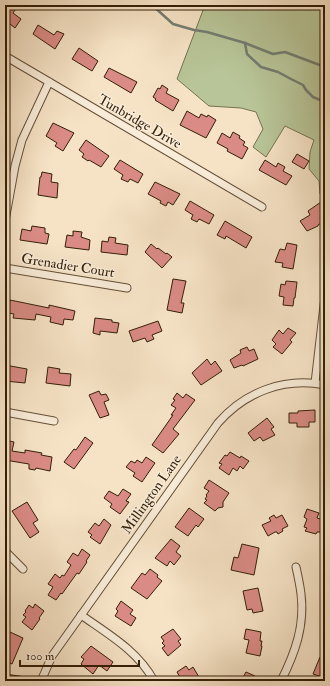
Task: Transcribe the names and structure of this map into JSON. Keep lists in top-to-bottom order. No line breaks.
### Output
{"streets":{"street":["Tunbridge Drive","Grenadier Court","Millington Lane"]},"scale_bar":"100 m"}
